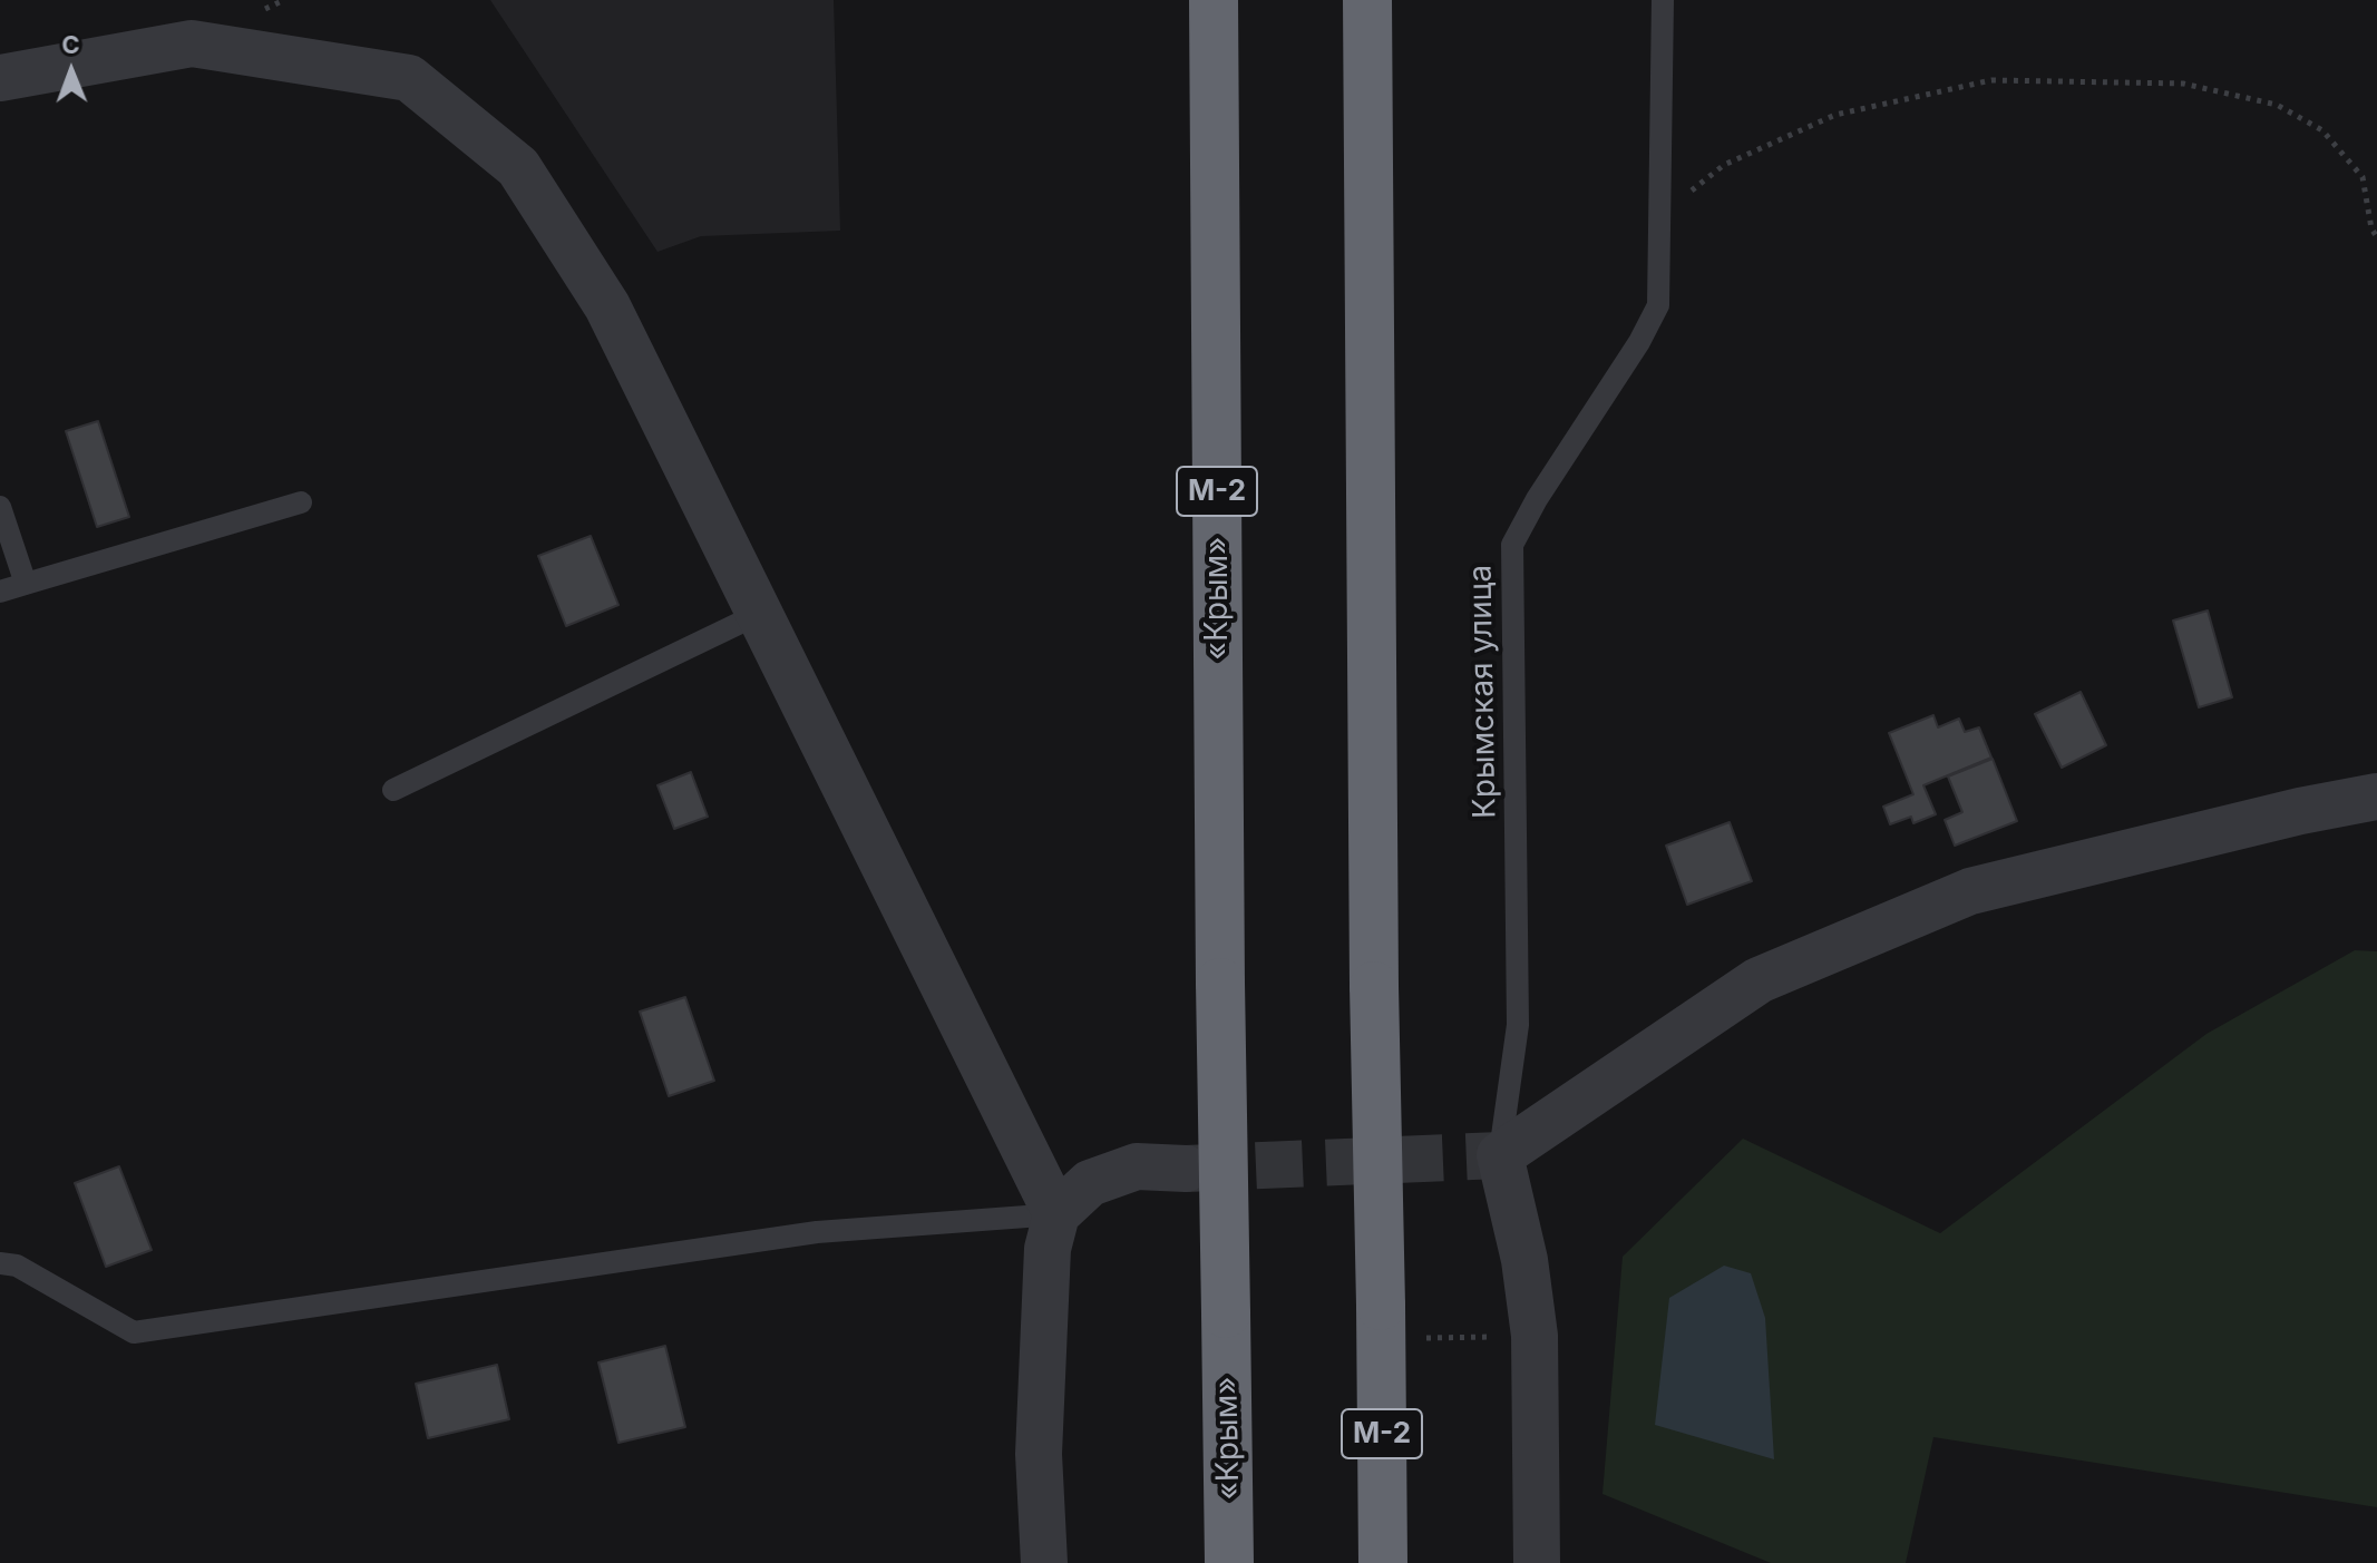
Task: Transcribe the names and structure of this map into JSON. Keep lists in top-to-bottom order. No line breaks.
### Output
{"streets":{"highway":["М-2","«Крым»"],"lane":["Крымская улица"]},"north":"top"}
